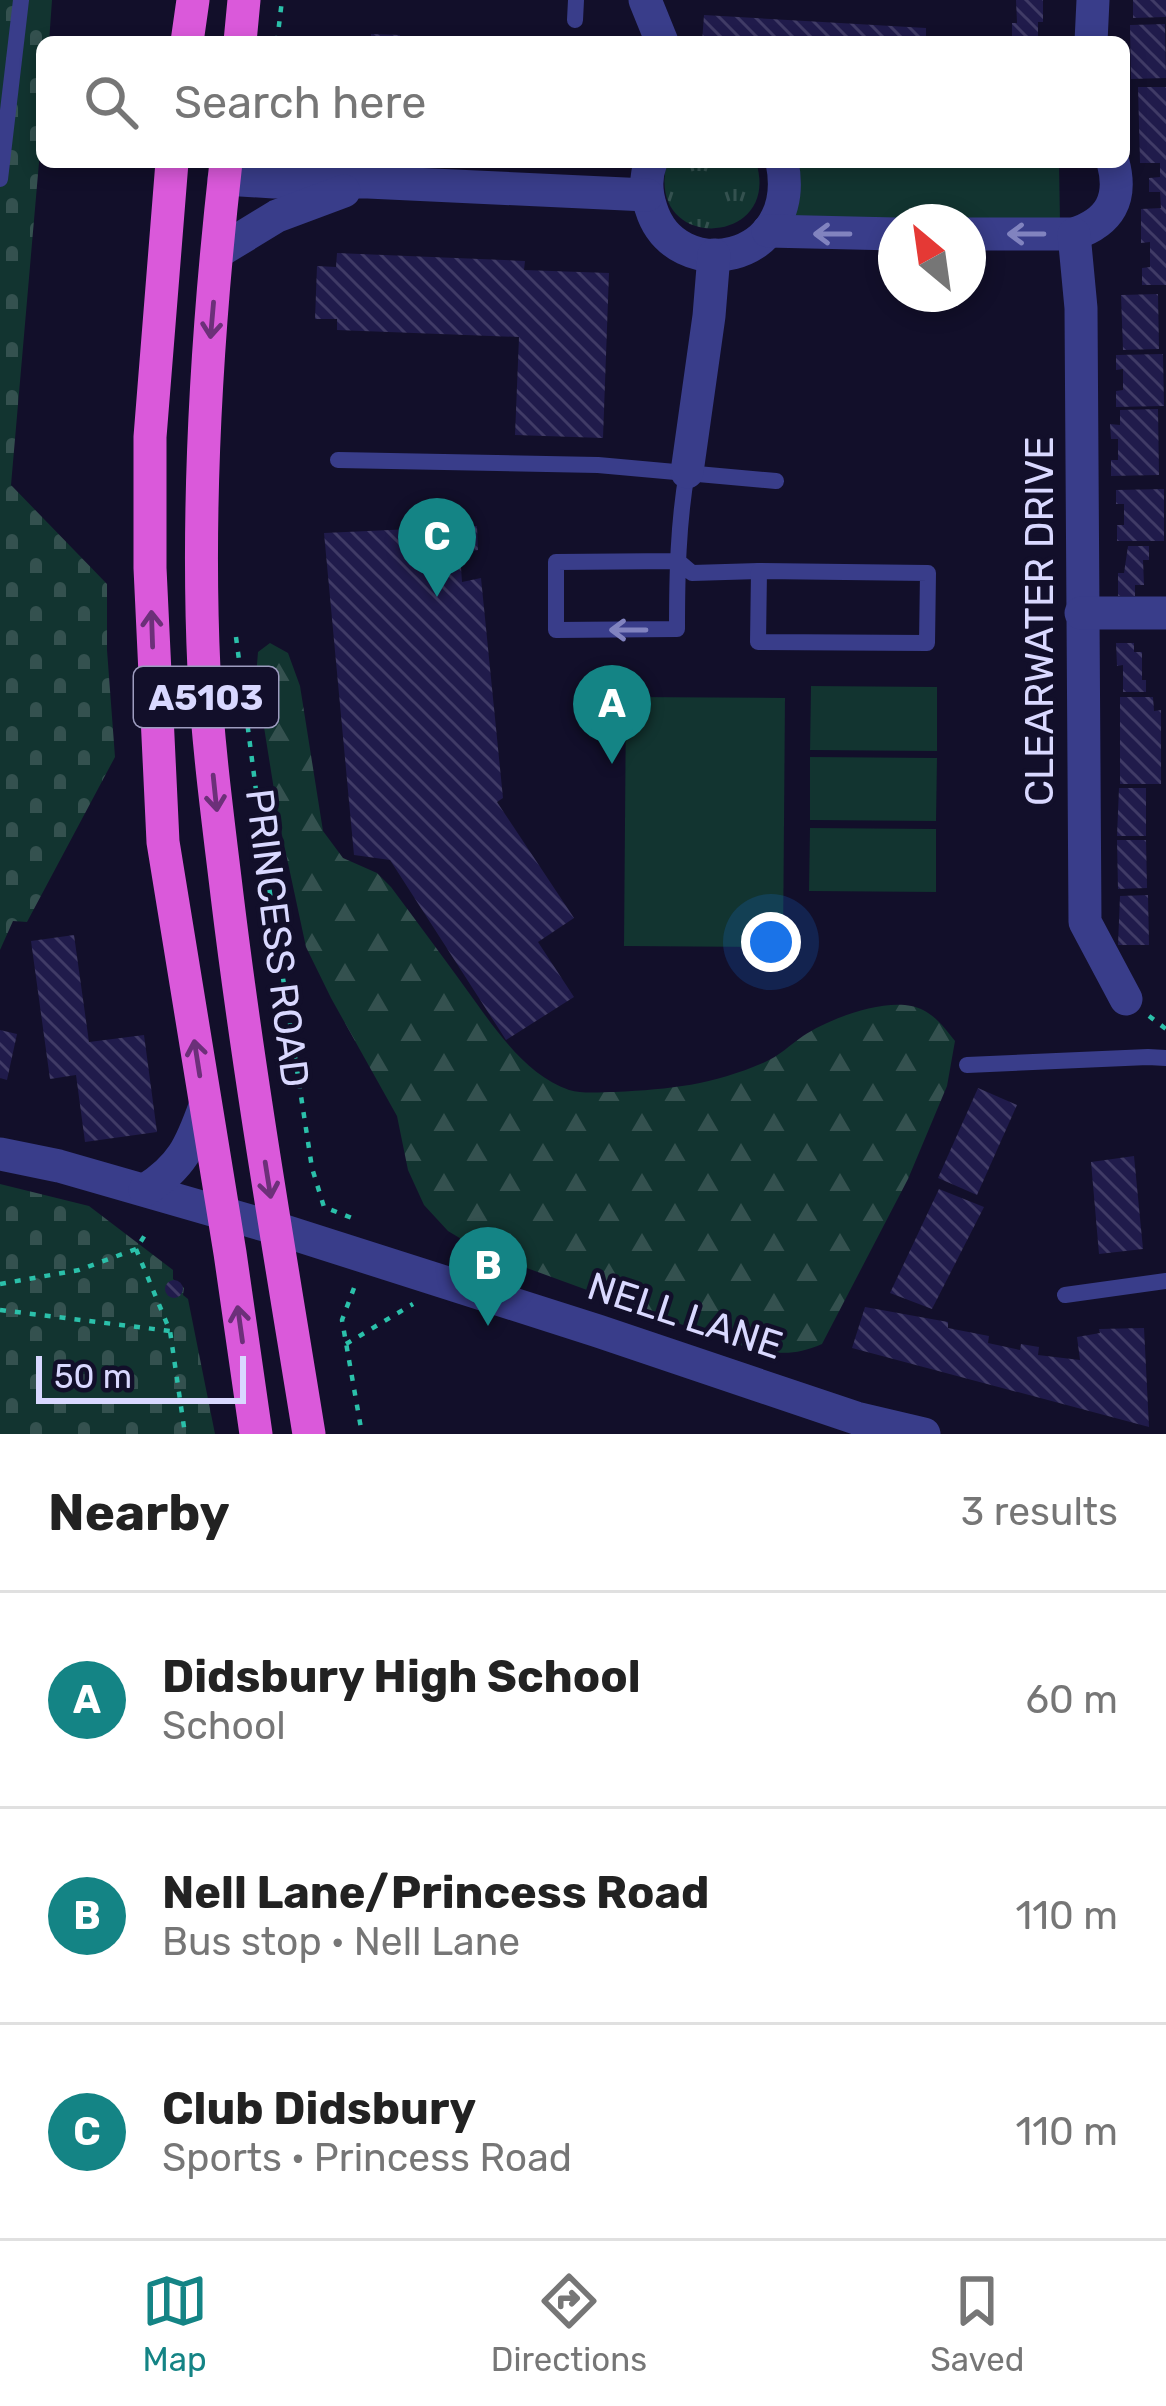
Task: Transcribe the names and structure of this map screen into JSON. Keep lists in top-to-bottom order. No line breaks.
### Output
{"streets":{"highway":["A5103","PRINCESS ROAD"],"street":["CLEARWATER DRIVE","NELL LANE"]},"crossings":[["A5103","NELL LANE"],["PRINCESS ROAD","NELL LANE"]],"scale_bar":"50 m","north":"top left","page":{"search":"Search here","pins":["C","A","B"],"scale":"50 m","heading":["Nearby","3 results"],"list":[{"mark":"A","name":"Didsbury High School","note":"School","value":"60 m"},{"mark":"B","name":"Nell Lane/Princess Road","note":"Bus stop · Nell Lane","value":"110 m"},{"mark":"C","name":"Club Didsbury","note":"Sports · Princess Road","value":"110 m"}],"nav":["Map","Directions","Saved"]}}
